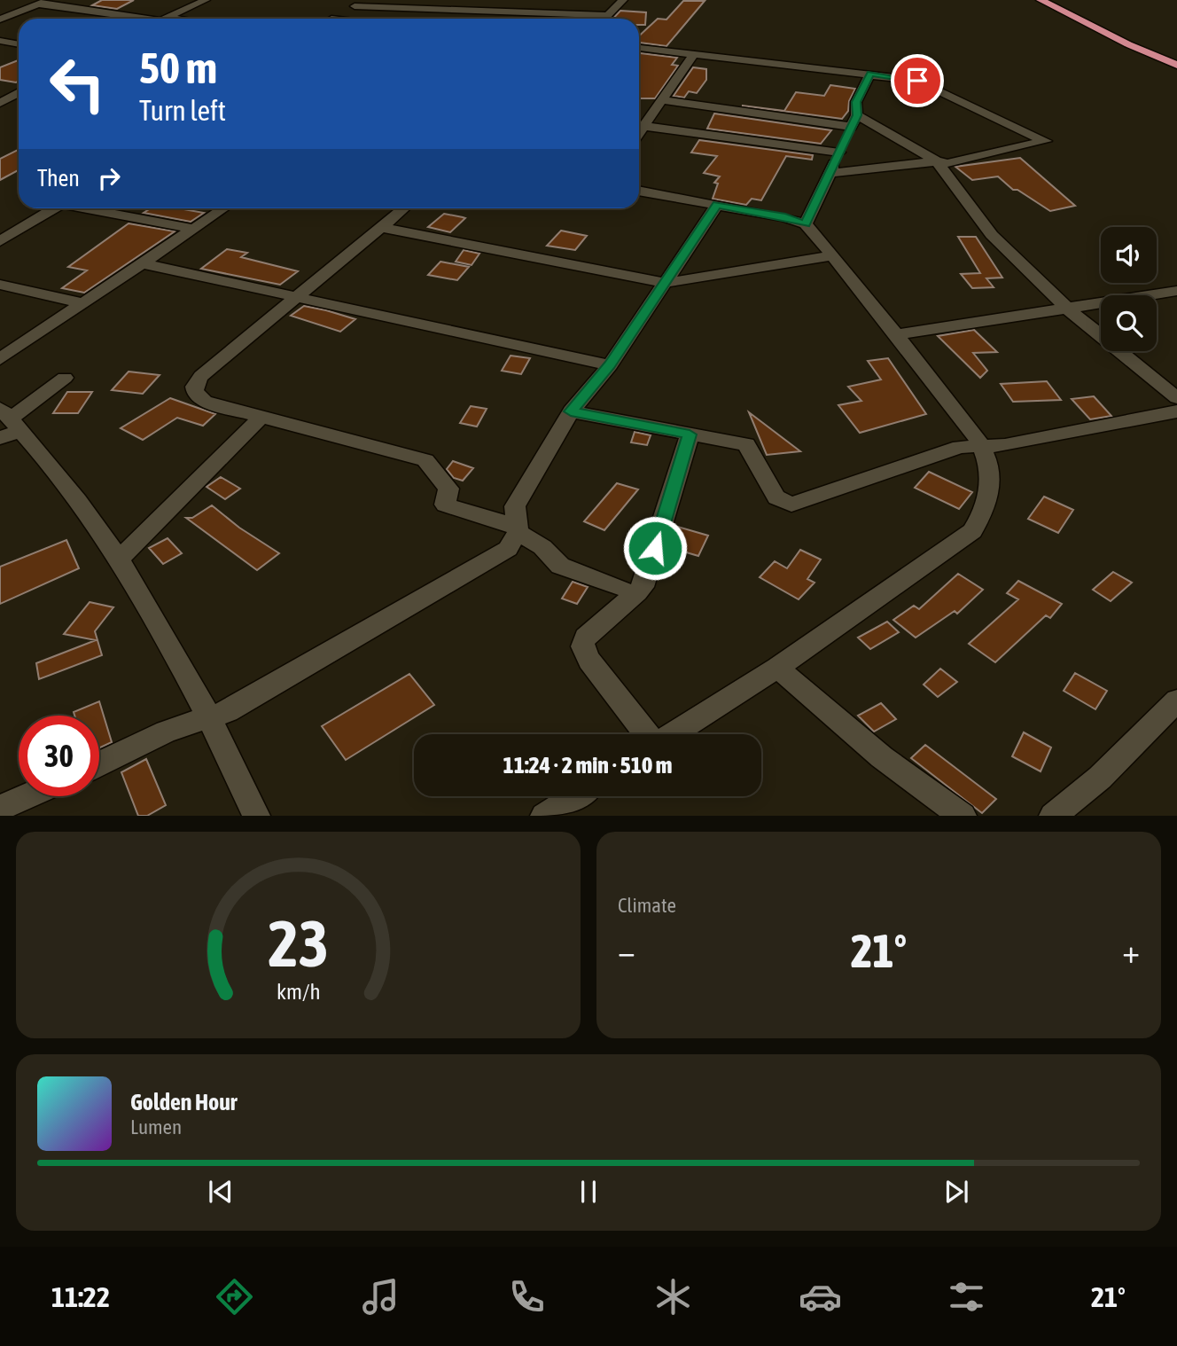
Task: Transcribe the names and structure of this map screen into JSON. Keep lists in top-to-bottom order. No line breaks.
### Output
{"page":{"turn":["50 m","Turn left"],"then":"Then","limit":"30","trip":"11:24 · 2 min · 510 m","tile":"Climate","heat":["−","21°","+"],"song":["Golden Hour","Lumen"],"tabs":["11:22","21°"],"gauge":["23","km/h"]}}
